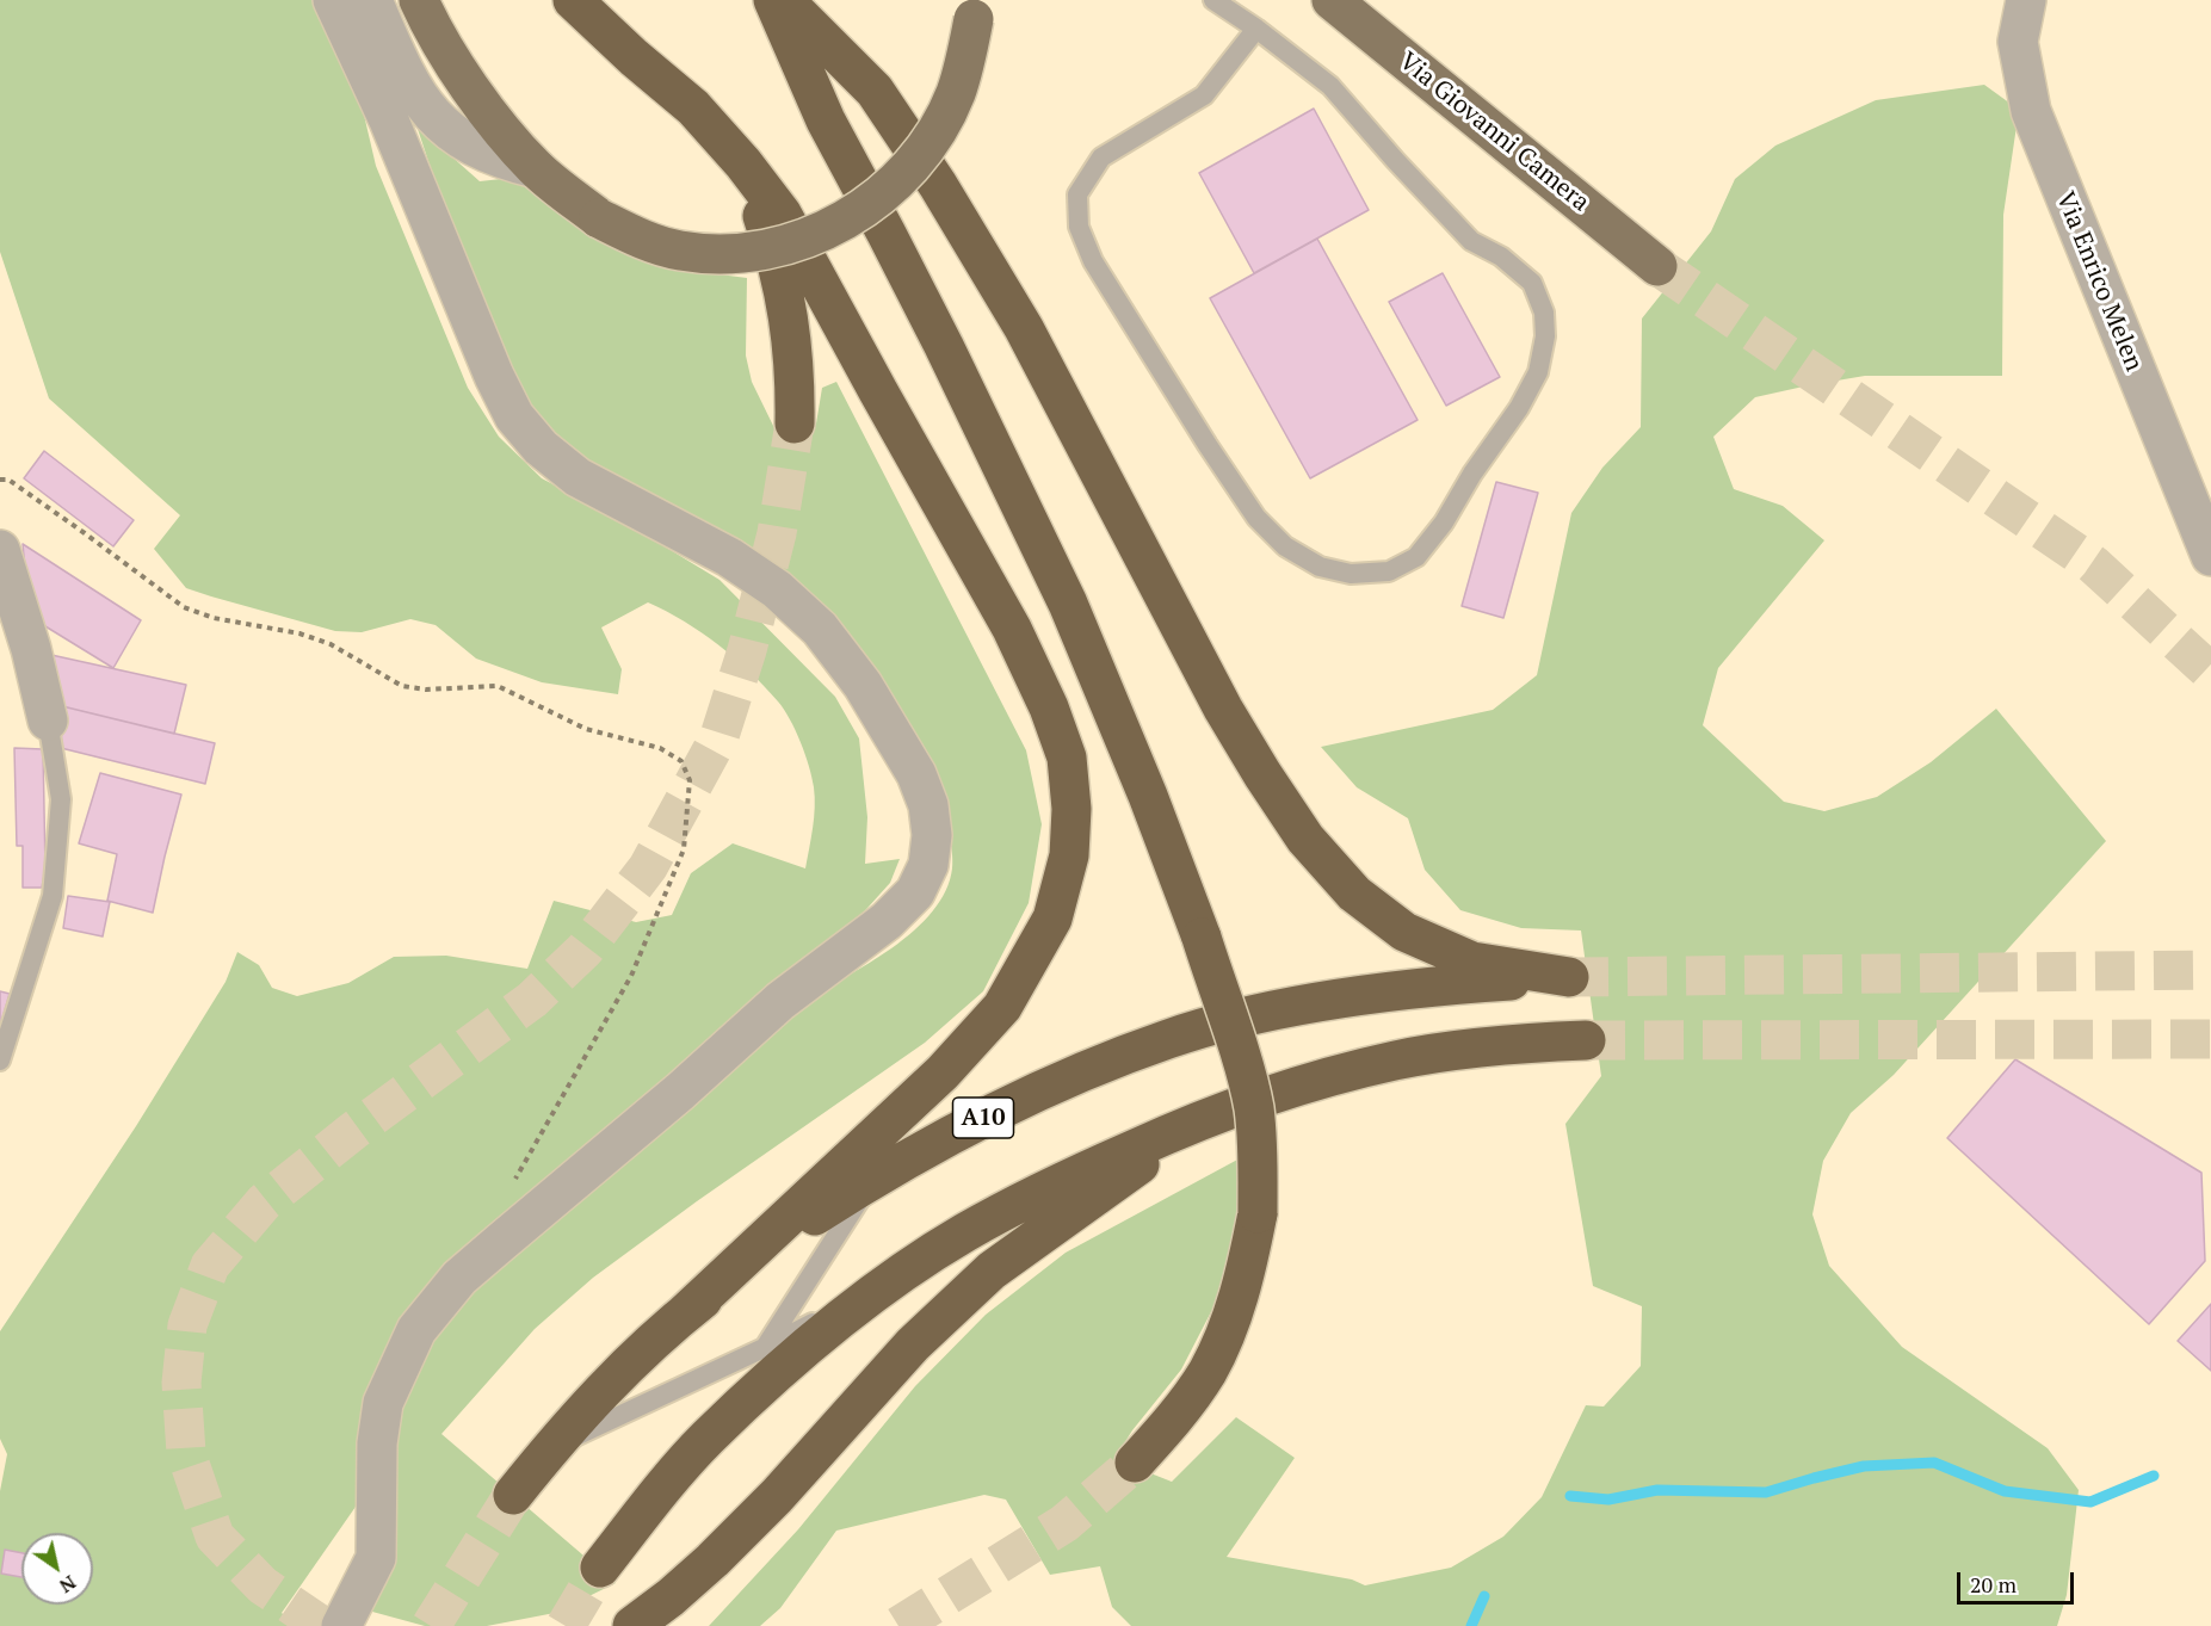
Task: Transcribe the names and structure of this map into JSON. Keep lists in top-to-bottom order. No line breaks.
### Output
{"streets":{"highway":["A10"],"main road":["Via Giovanni Camera"],"street":["Via Enrico Melen"]},"scale_bar":"20 m","north":"bottom right"}
